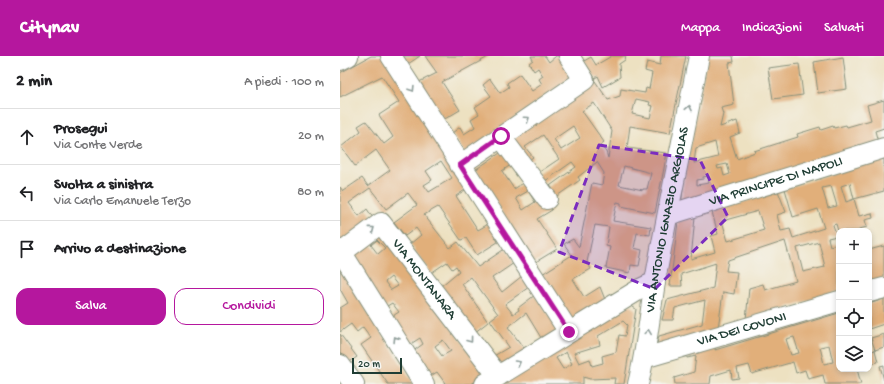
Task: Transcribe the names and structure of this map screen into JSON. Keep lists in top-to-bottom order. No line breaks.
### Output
{"streets":{"street":["VIA PRINCIPE DI NAPOLI","VIA ANTONIO IGNAZIO ARGIOLAS","VIA MONTANARA","VIA DEI COVONI"]},"crossings":[["VIA PRINCIPE DI NAPOLI","VIA ANTONIO IGNAZIO ARGIOLAS"],["VIA ANTONIO IGNAZIO ARGIOLAS","VIA DEI COVONI"]],"one_way":["VIA ANTONIO IGNAZIO ARGIOLAS"],"scale_bar":"20 m","page":{"header":"Citynav","nav":["Mappa","Indicazioni","Salvati"],"heading":["2 min","A piedi · 100 m"],"list":[["Prosegui","Via Conte Verde","20 m"],["Svolta a sinistra","Via Carlo Emanuele Terzo","80 m"],"Arrivo a destinazione"],"map_buttons":["+","−"],"buttons":["Salva","Condividi"],"scale":"20 m"}}
